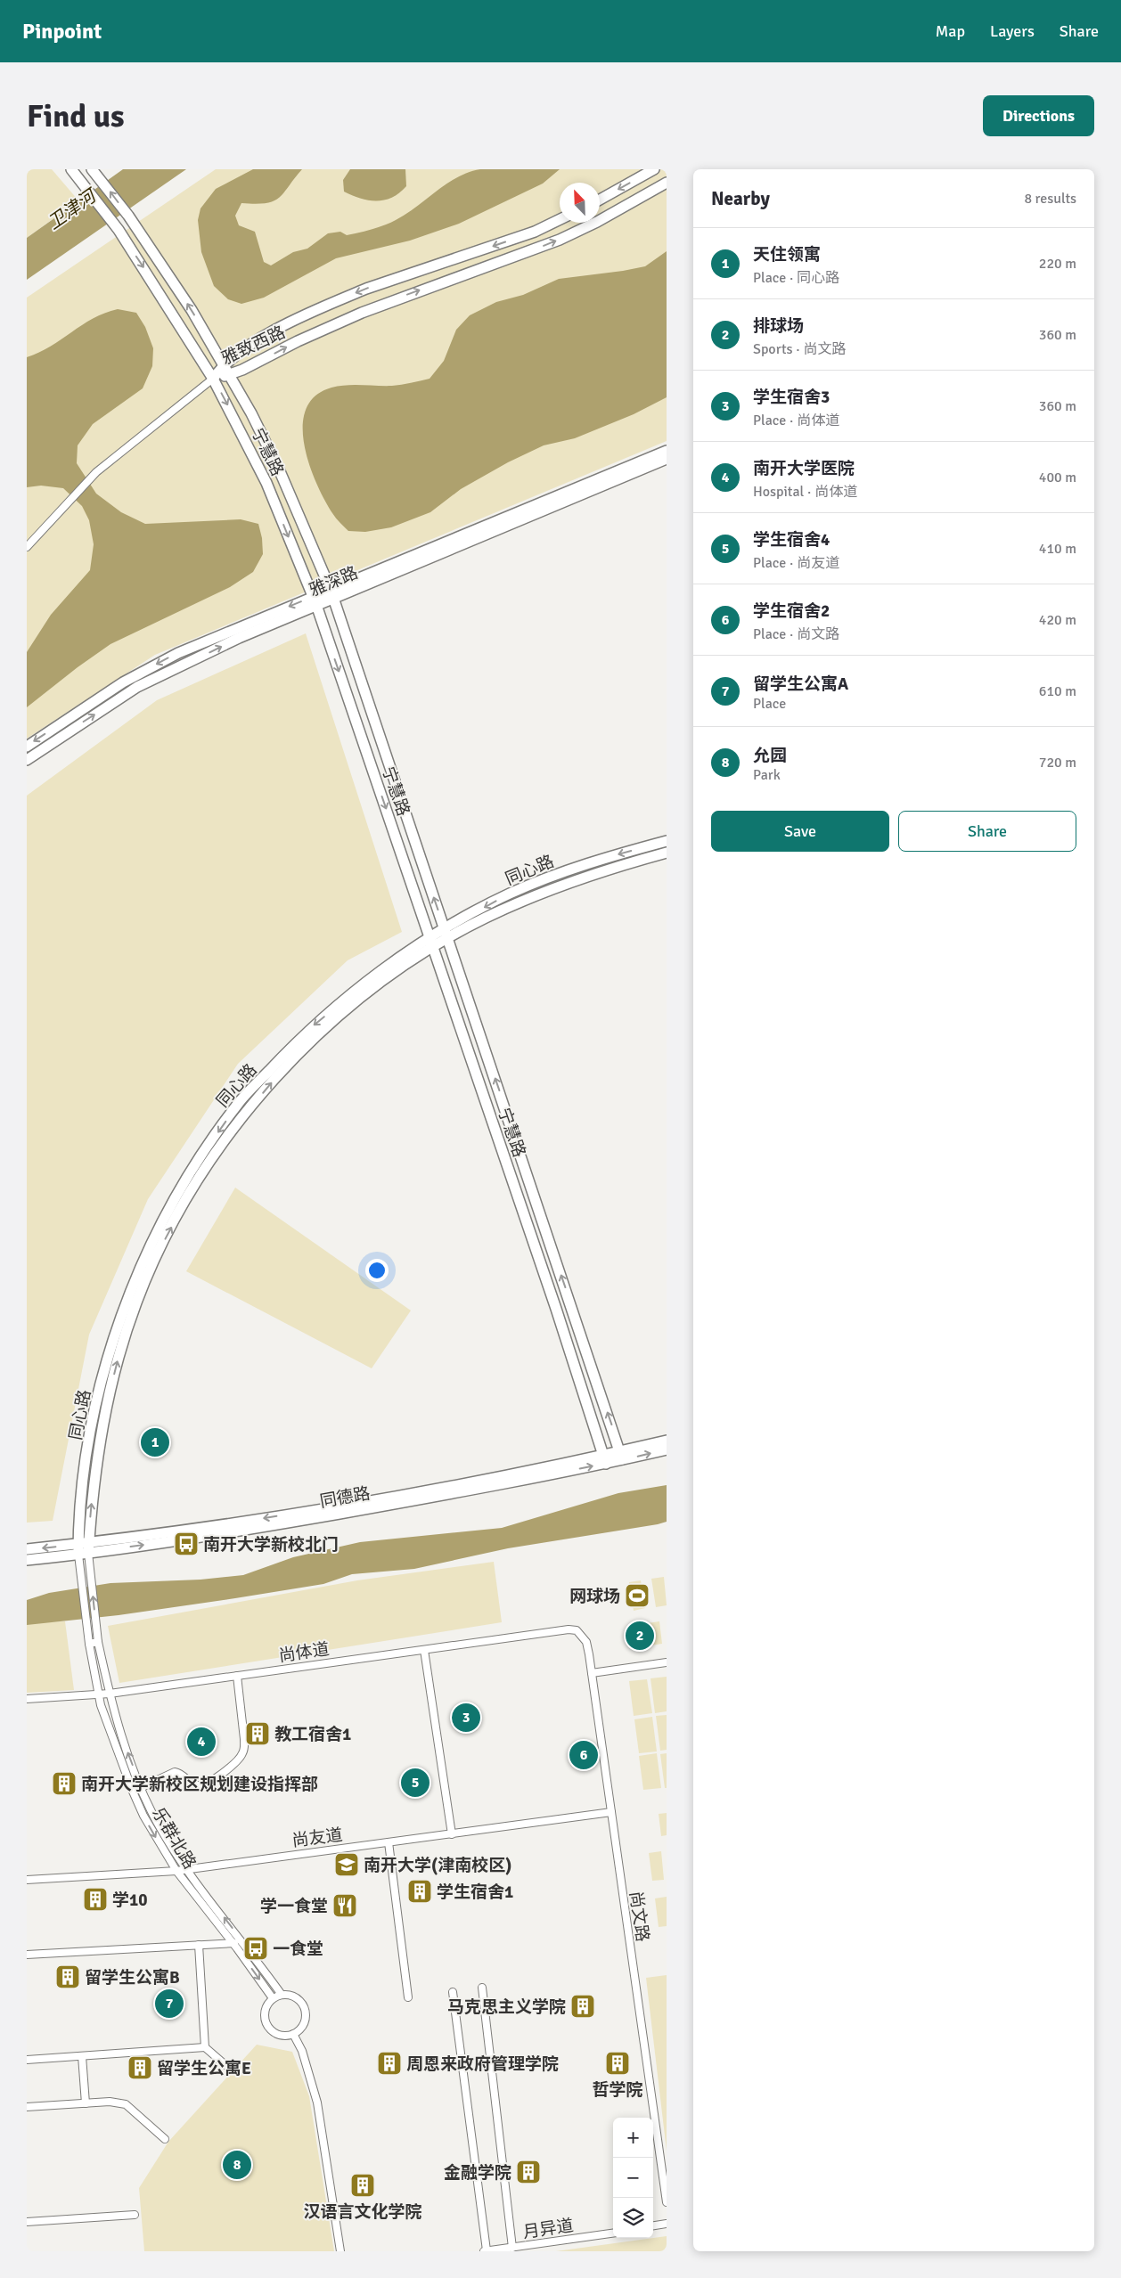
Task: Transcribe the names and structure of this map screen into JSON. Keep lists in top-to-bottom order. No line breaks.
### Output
{"streets":{"main road":["雅致西路","宁慧路","雅深路","同心路","同德路"],"street":["尚体道","尚友道","乐群北路","尚文路","月异道"]},"crossings":[["雅致西路","宁慧路"],["宁慧路","雅深路"],["宁慧路","同心路"],["宁慧路","同德路"],["同心路","同德路"],["同心路","乐群北路"],["同德路","乐群北路"],["尚体道","乐群北路"],["尚体道","尚文路"],["尚友道","乐群北路"],["尚友道","尚文路"]],"water":["卫津河"],"places":{"bus stop":["南开大学新校北门","一食堂"],"sports":["网球场"],"building":["教工宿舍1","南开大学新校区规划建设指挥部","学生宿舍1","学10","留学生公寓B","马克思主义学院","周恩来政府管理学院","哲学院","留学生公寓E","金融学院","汉语言文化学院"],"school or university":["南开大学(津南校区)"],"restaurant":["学一食堂"]},"north":"top left","page":{"header":"Pinpoint","nav":["Map","Layers","Share"],"buttons":["Directions",["Save","Share"]],"title":"Find us","heading":["Nearby","8 results"],"list":[{"mark":"1","name":"天住领寓","note":"Place · 同心路","value":"220 m"},{"mark":"2","name":"排球场","note":"Sports · 尚文路","value":"360 m"},{"mark":"3","name":"学生宿舍3","note":"Place · 尚体道","value":"360 m"},{"mark":"4","name":"南开大学医院","note":"Hospital · 尚体道","value":"400 m"},{"mark":"5","name":"学生宿舍4","note":"Place · 尚友道","value":"410 m"},{"mark":"6","name":"学生宿舍2","note":"Place · 尚文路","value":"420 m"},{"mark":"7","name":"留学生公寓A","note":"Place","value":"610 m"},{"mark":"8","name":"允园","note":"Park","value":"720 m"}],"pins":["1","2","3","4","6","5","7","8"],"map_buttons":["+","−"]}}
